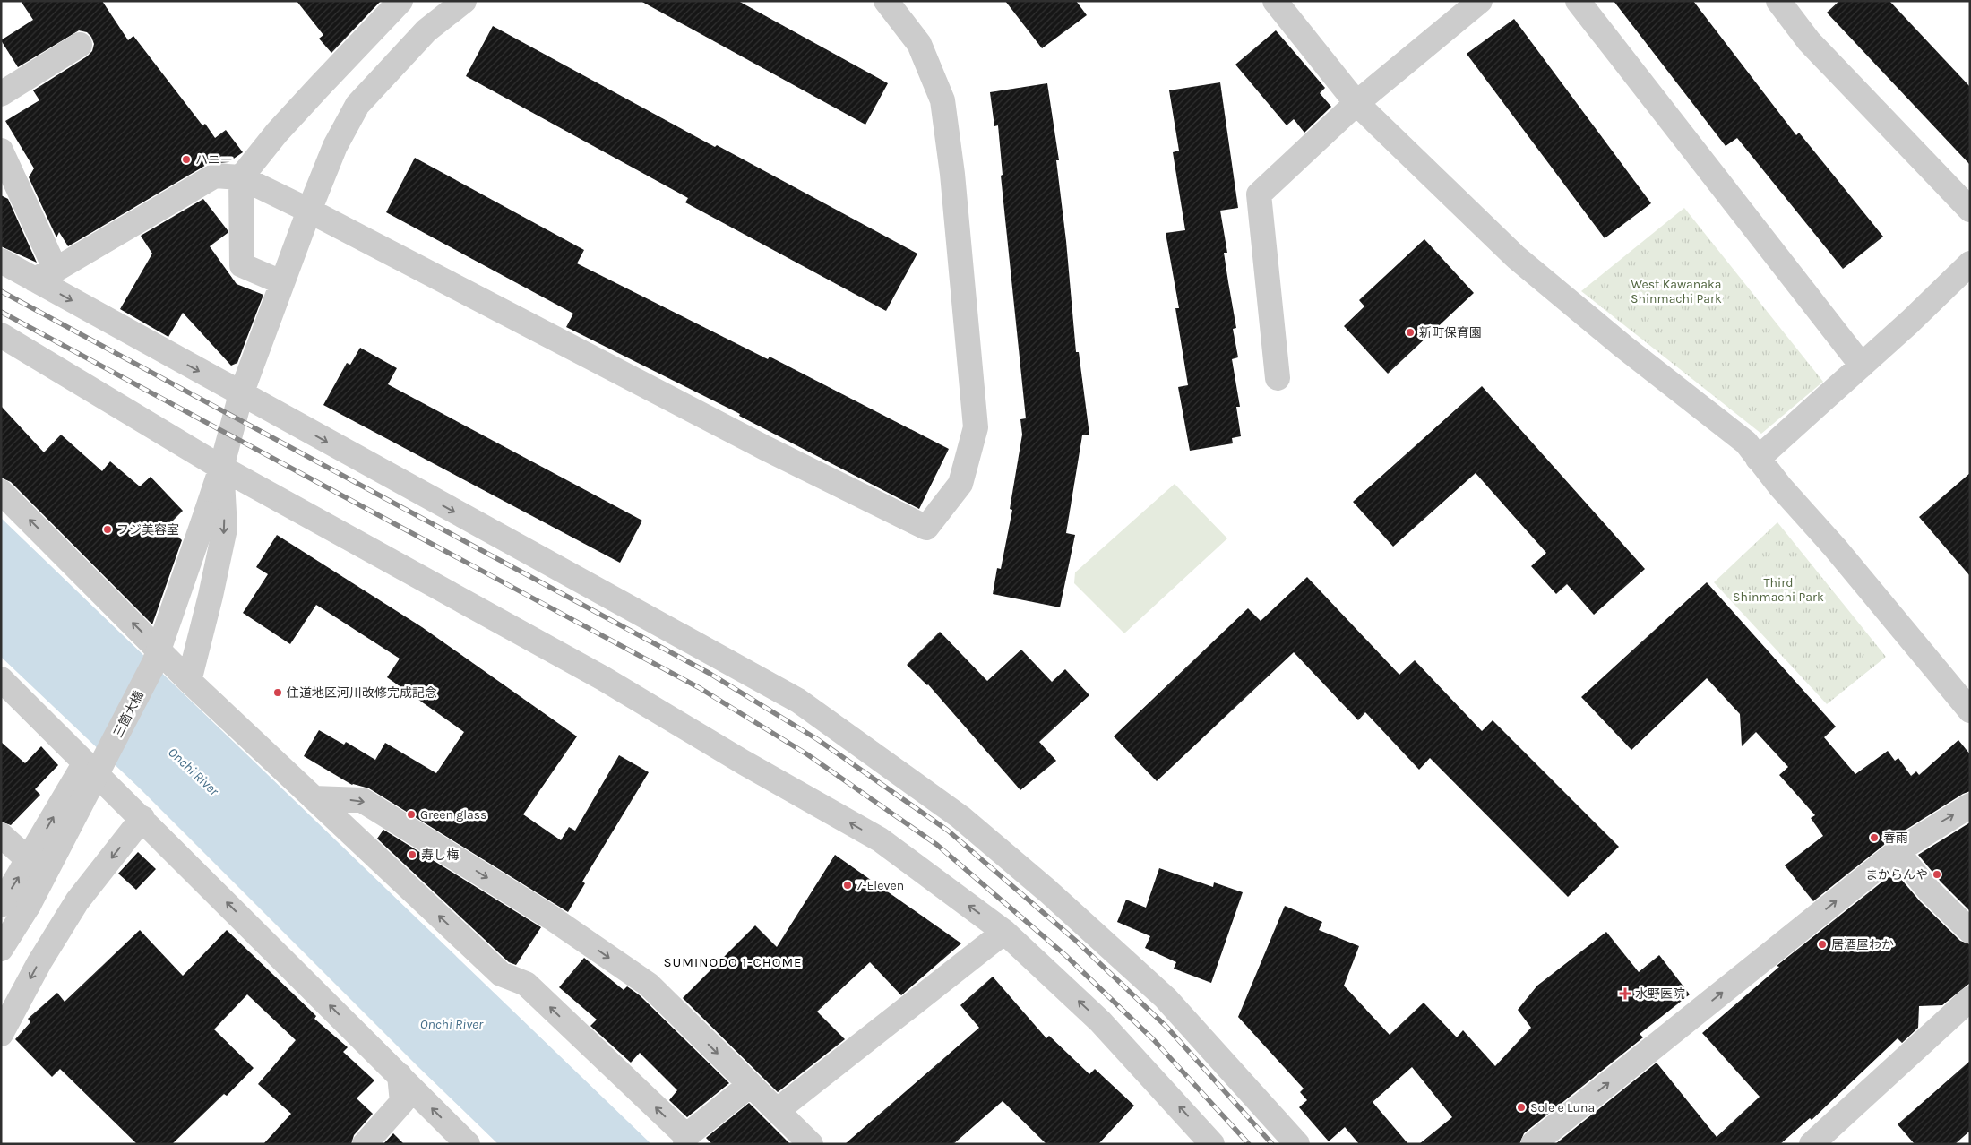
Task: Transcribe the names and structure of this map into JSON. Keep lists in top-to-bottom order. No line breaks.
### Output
{"streets":{"street":["三箇大橋"]},"districts":["SUMINODO 1-CHOME"],"water":["Onchi River"],"parks":["West Kawanaka Shinmachi Park","Third Shinmachi Park"],"places":{"other":["ハニー","新町保育園","フジ美容室","住道地区河川改修完成記念","Green glass","春雨","寿し梅","まからんや","7-Eleven","居酒屋わか","Sole e Luna"],"health":["水野医院"]}}
